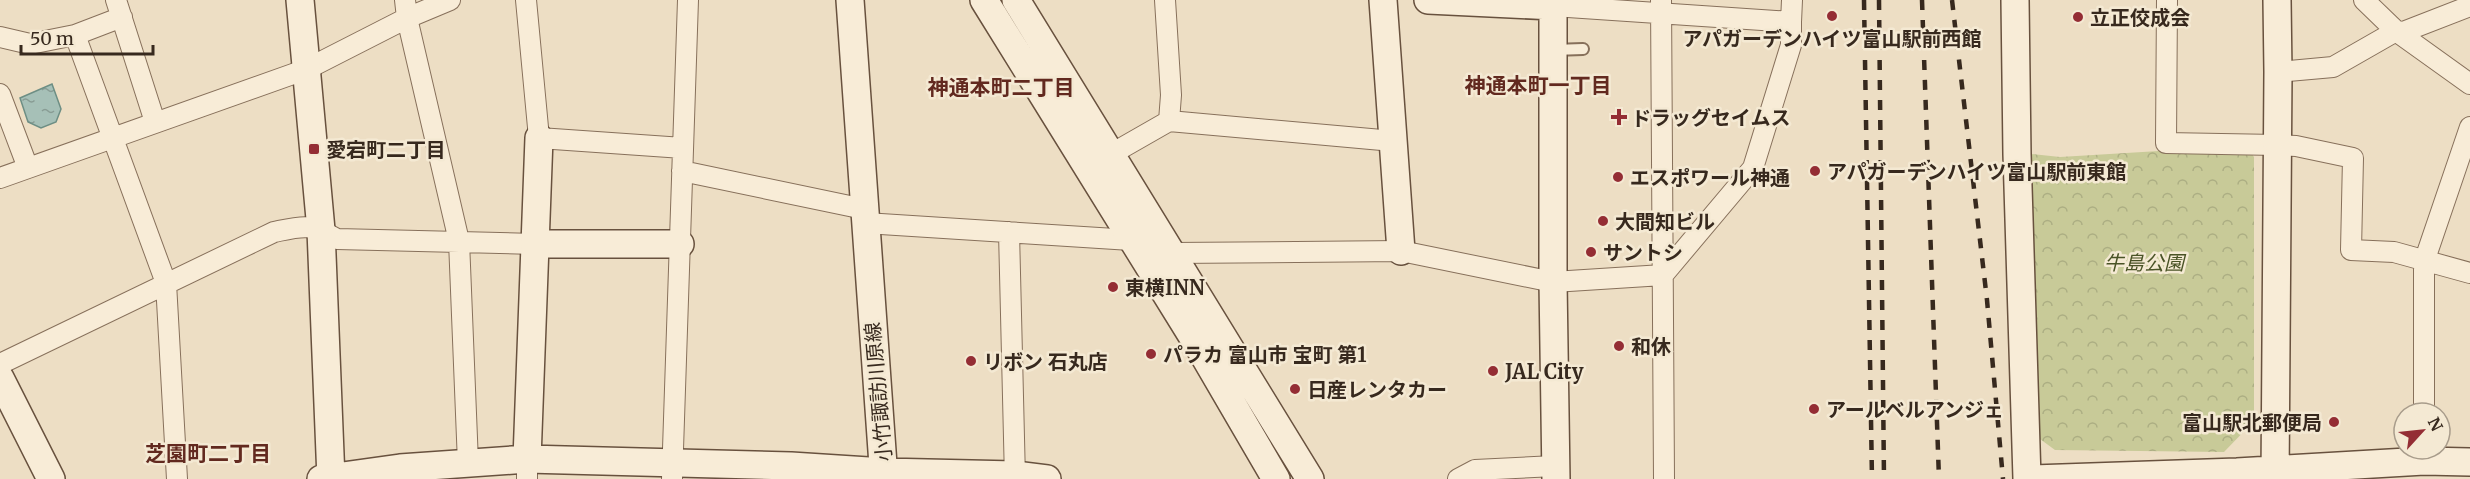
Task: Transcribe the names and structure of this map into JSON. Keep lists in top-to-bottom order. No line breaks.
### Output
{"streets":{"street":["小竹諏訪川原線"]},"districts":["神通本町一丁目","神通本町二丁目","芝園町二丁目"],"parks":["牛島公園"],"places":{"other":["アパガーデンハイツ富山駅前西館","立正佼成会","アパガーデンハイツ富山駅前東館","エスポワール神通","大間知ビル","サントシ","東横INN","和休","パラカ 富山市 宝町 第1","リボン 石丸店","JAL City","日産レンタカー","アールベルアンジェ","富山駅北郵便局"],"health":["ドラッグセイムス"],"transit":["愛宕町二丁目"]},"scale_bar":"50 m","north":"top right"}
